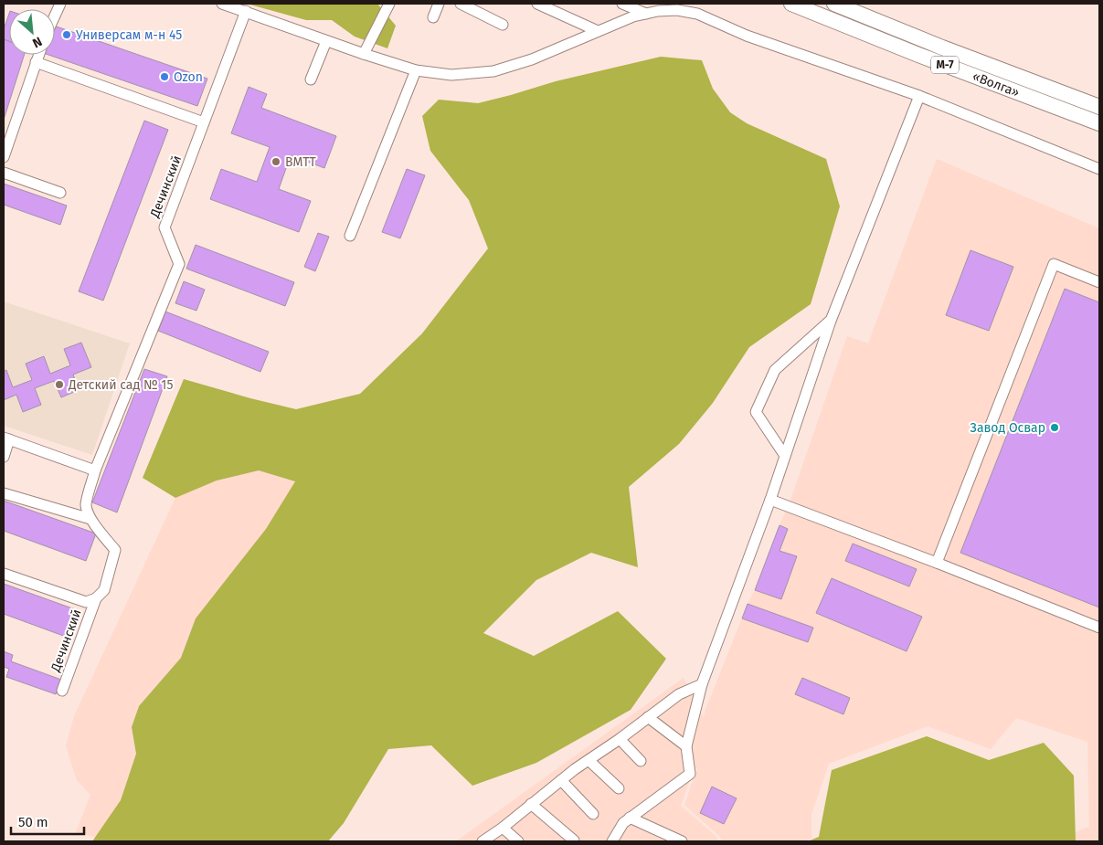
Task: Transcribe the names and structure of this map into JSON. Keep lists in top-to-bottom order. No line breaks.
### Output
{"streets":{"highway":["М-7","«Волга»"],"street":["Дечинский"]},"places":["Универсам м-н 45","Ozon","ВМТТ","Детский сад № 15","Завод Освар"],"scale_bar":"50 m","north":"bottom right"}
